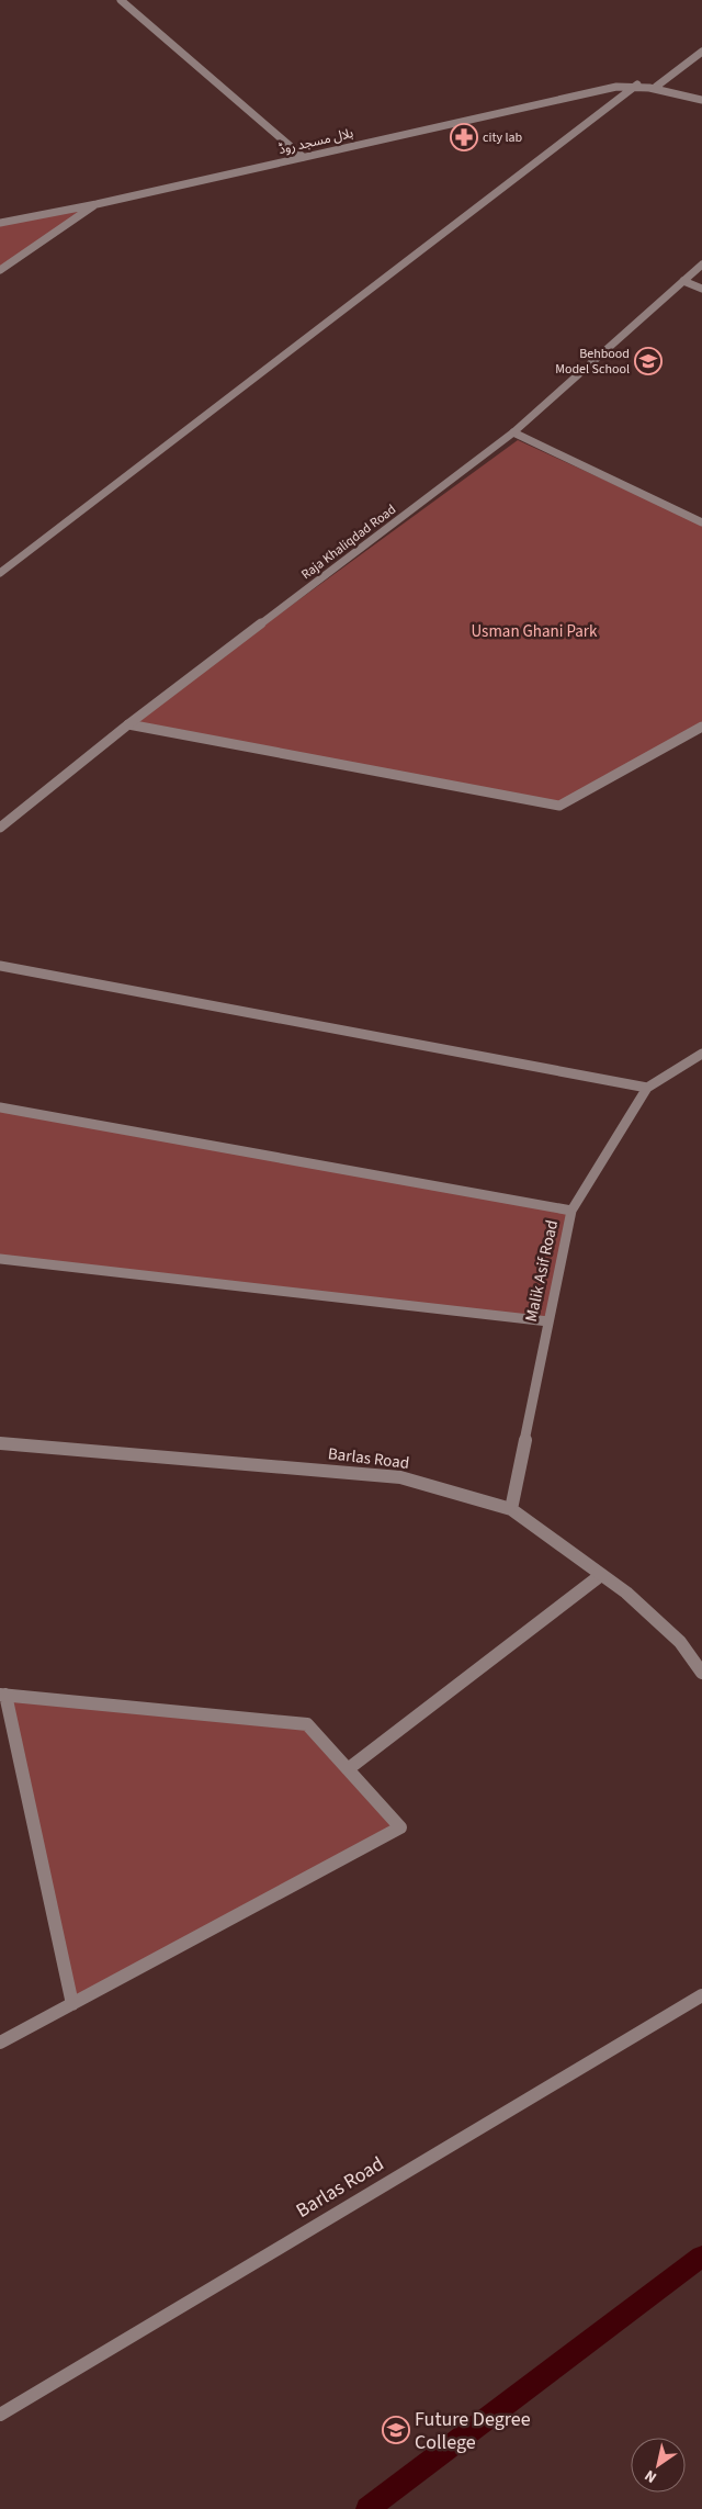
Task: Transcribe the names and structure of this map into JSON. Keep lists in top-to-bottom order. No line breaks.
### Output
{"streets":{"street":["ہلال مسجد روڈ","Raja Khaliqdad Road","Malik Asif Road","Barlas Road"]},"crossings":[["Malik Asif Road","Barlas Road"]],"parks":["Usman Ghani Park"],"places":{"pharmacy":["city lab"],"school or university":["Behbood Model School","Future Degree College"]},"north":"bottom left"}
